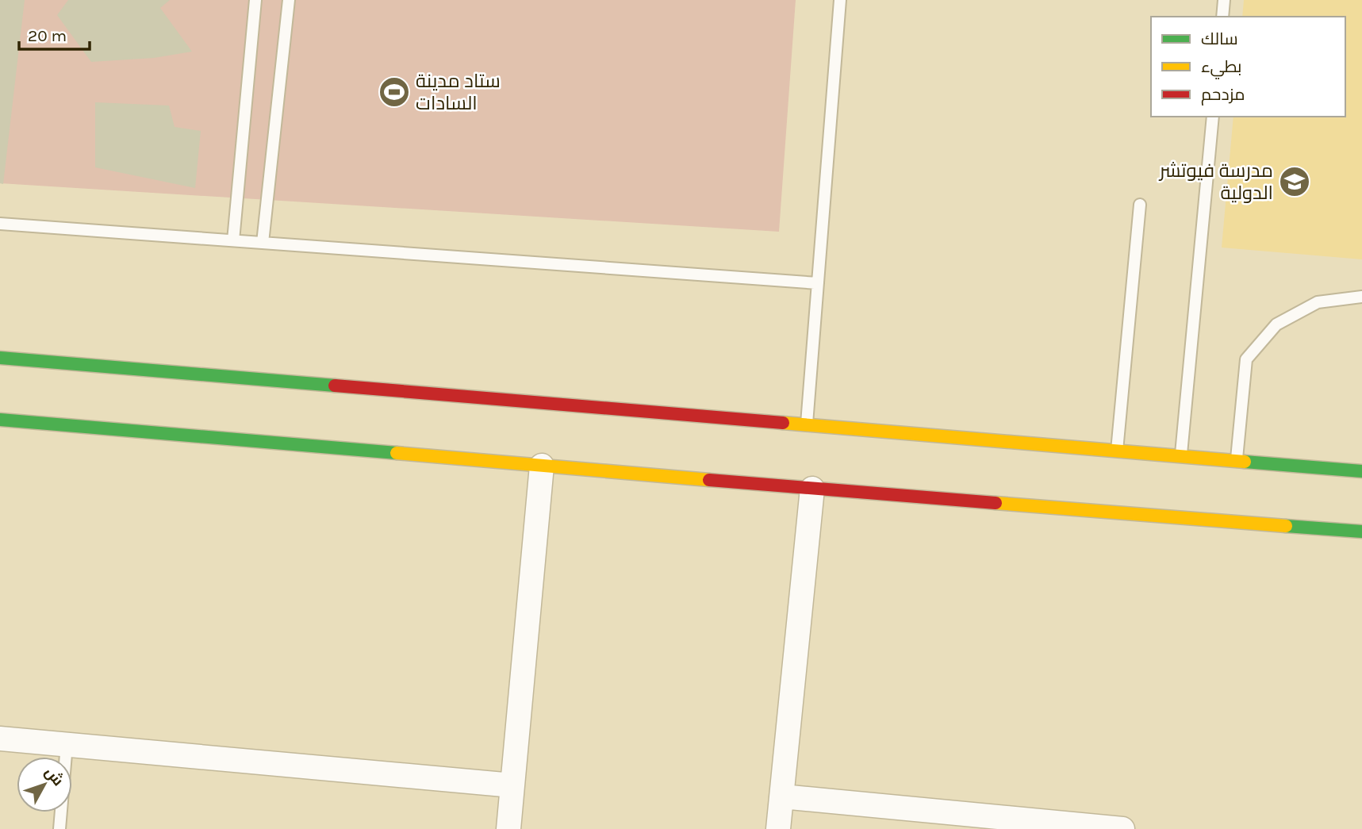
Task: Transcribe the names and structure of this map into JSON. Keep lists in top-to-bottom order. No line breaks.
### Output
{"places":{"sports":["ستاد مدينة السادات"],"school or university":["مدرسة فيوتشر الدولية"]},"legend":["سالك","بطيء","مزدحم"],"scale_bar":"20 m","north":"top right"}
